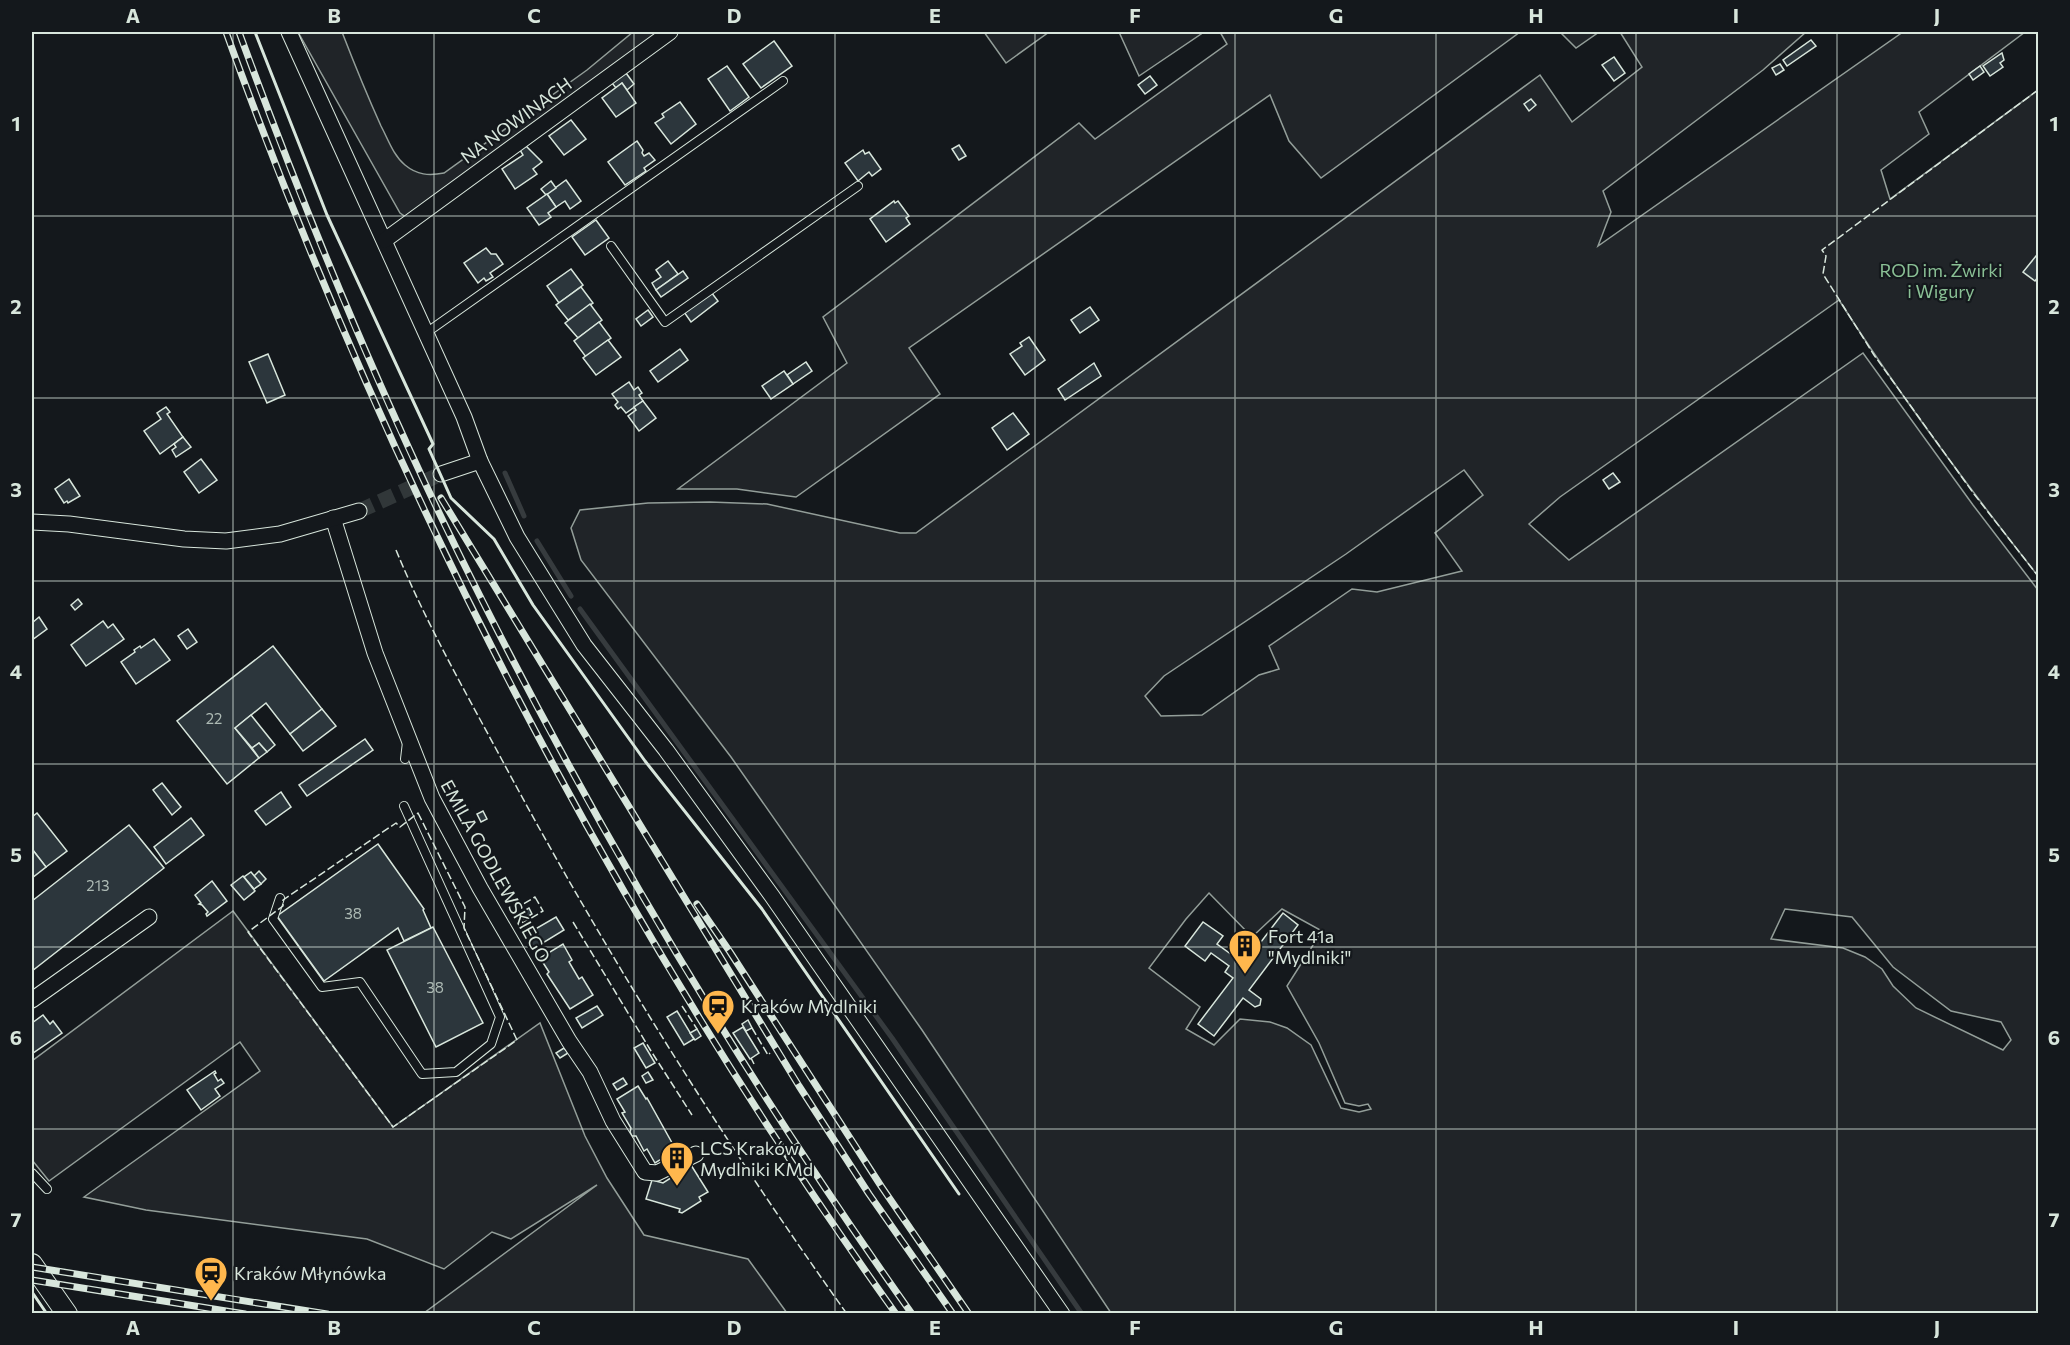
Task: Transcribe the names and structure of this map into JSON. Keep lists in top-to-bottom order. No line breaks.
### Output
{"streets":{"street":["NA NOWINACH","EMILA GODLEWSKIEGO"]},"parks":["ROD im. Żwirki i Wigury"],"places":{"building":["Fort 41a \"Mydlniki\"","LCS Kraków Mydlniki KMd"],"station":["Kraków Mydlniki","Kraków Młynówka"]},"house_numbers":["22","213","38","38"],"grid":{"columns":["A","B","C","D","E","F","G","H","I","J"],"rows":["1","2","3","4","5","6","7"]}}
